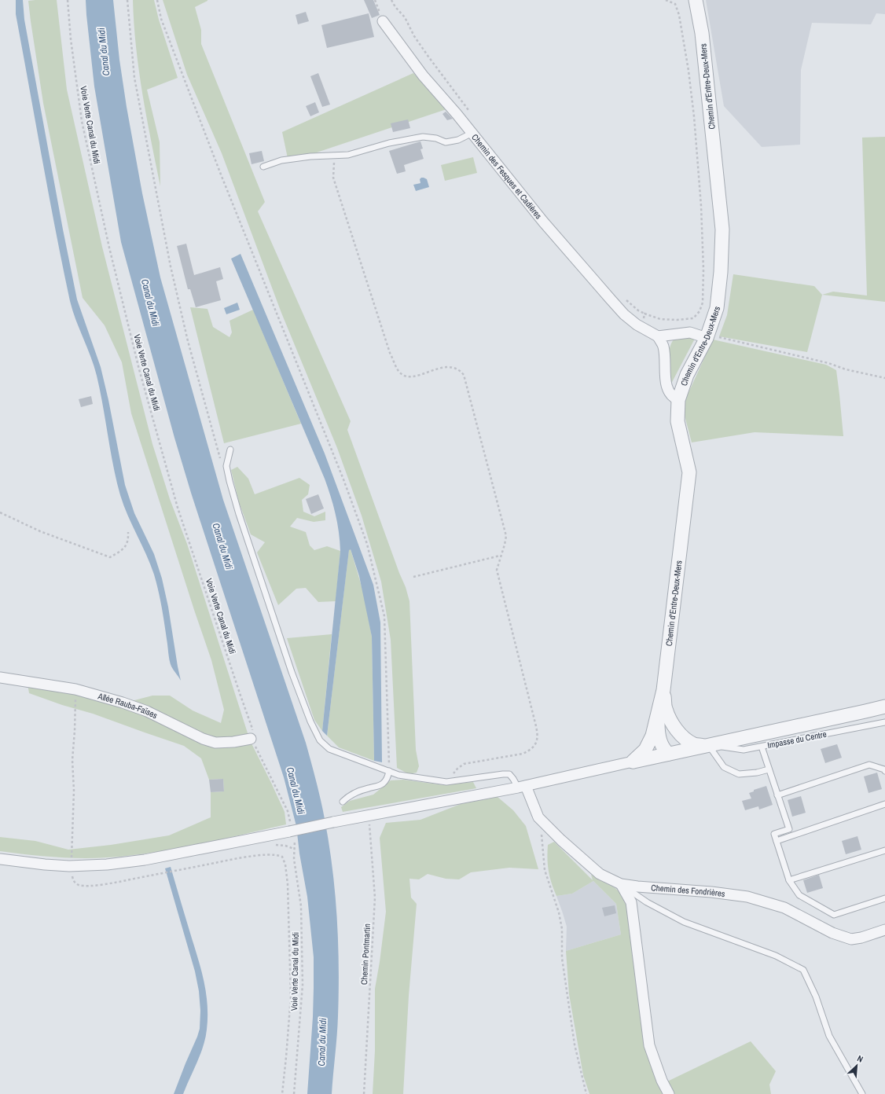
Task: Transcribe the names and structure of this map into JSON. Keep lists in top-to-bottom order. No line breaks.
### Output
{"streets":{"street":["Chemin d'Entre-Deux-Mers","Chemin des Fesques et Cadières","Allée Rauba-Faïses","Chemin des Fondrières"],"lane":["Impasse du Centre"],"path":["Voie Verte Canal du Midi","Chemin Pontmartin"]},"crossings":[["Chemin d'Entre-Deux-Mers","Impasse du Centre"],["Voie Verte Canal du Midi","Allée Rauba-Faïses"]],"water":["Canal du Midi"],"north":"top right"}
